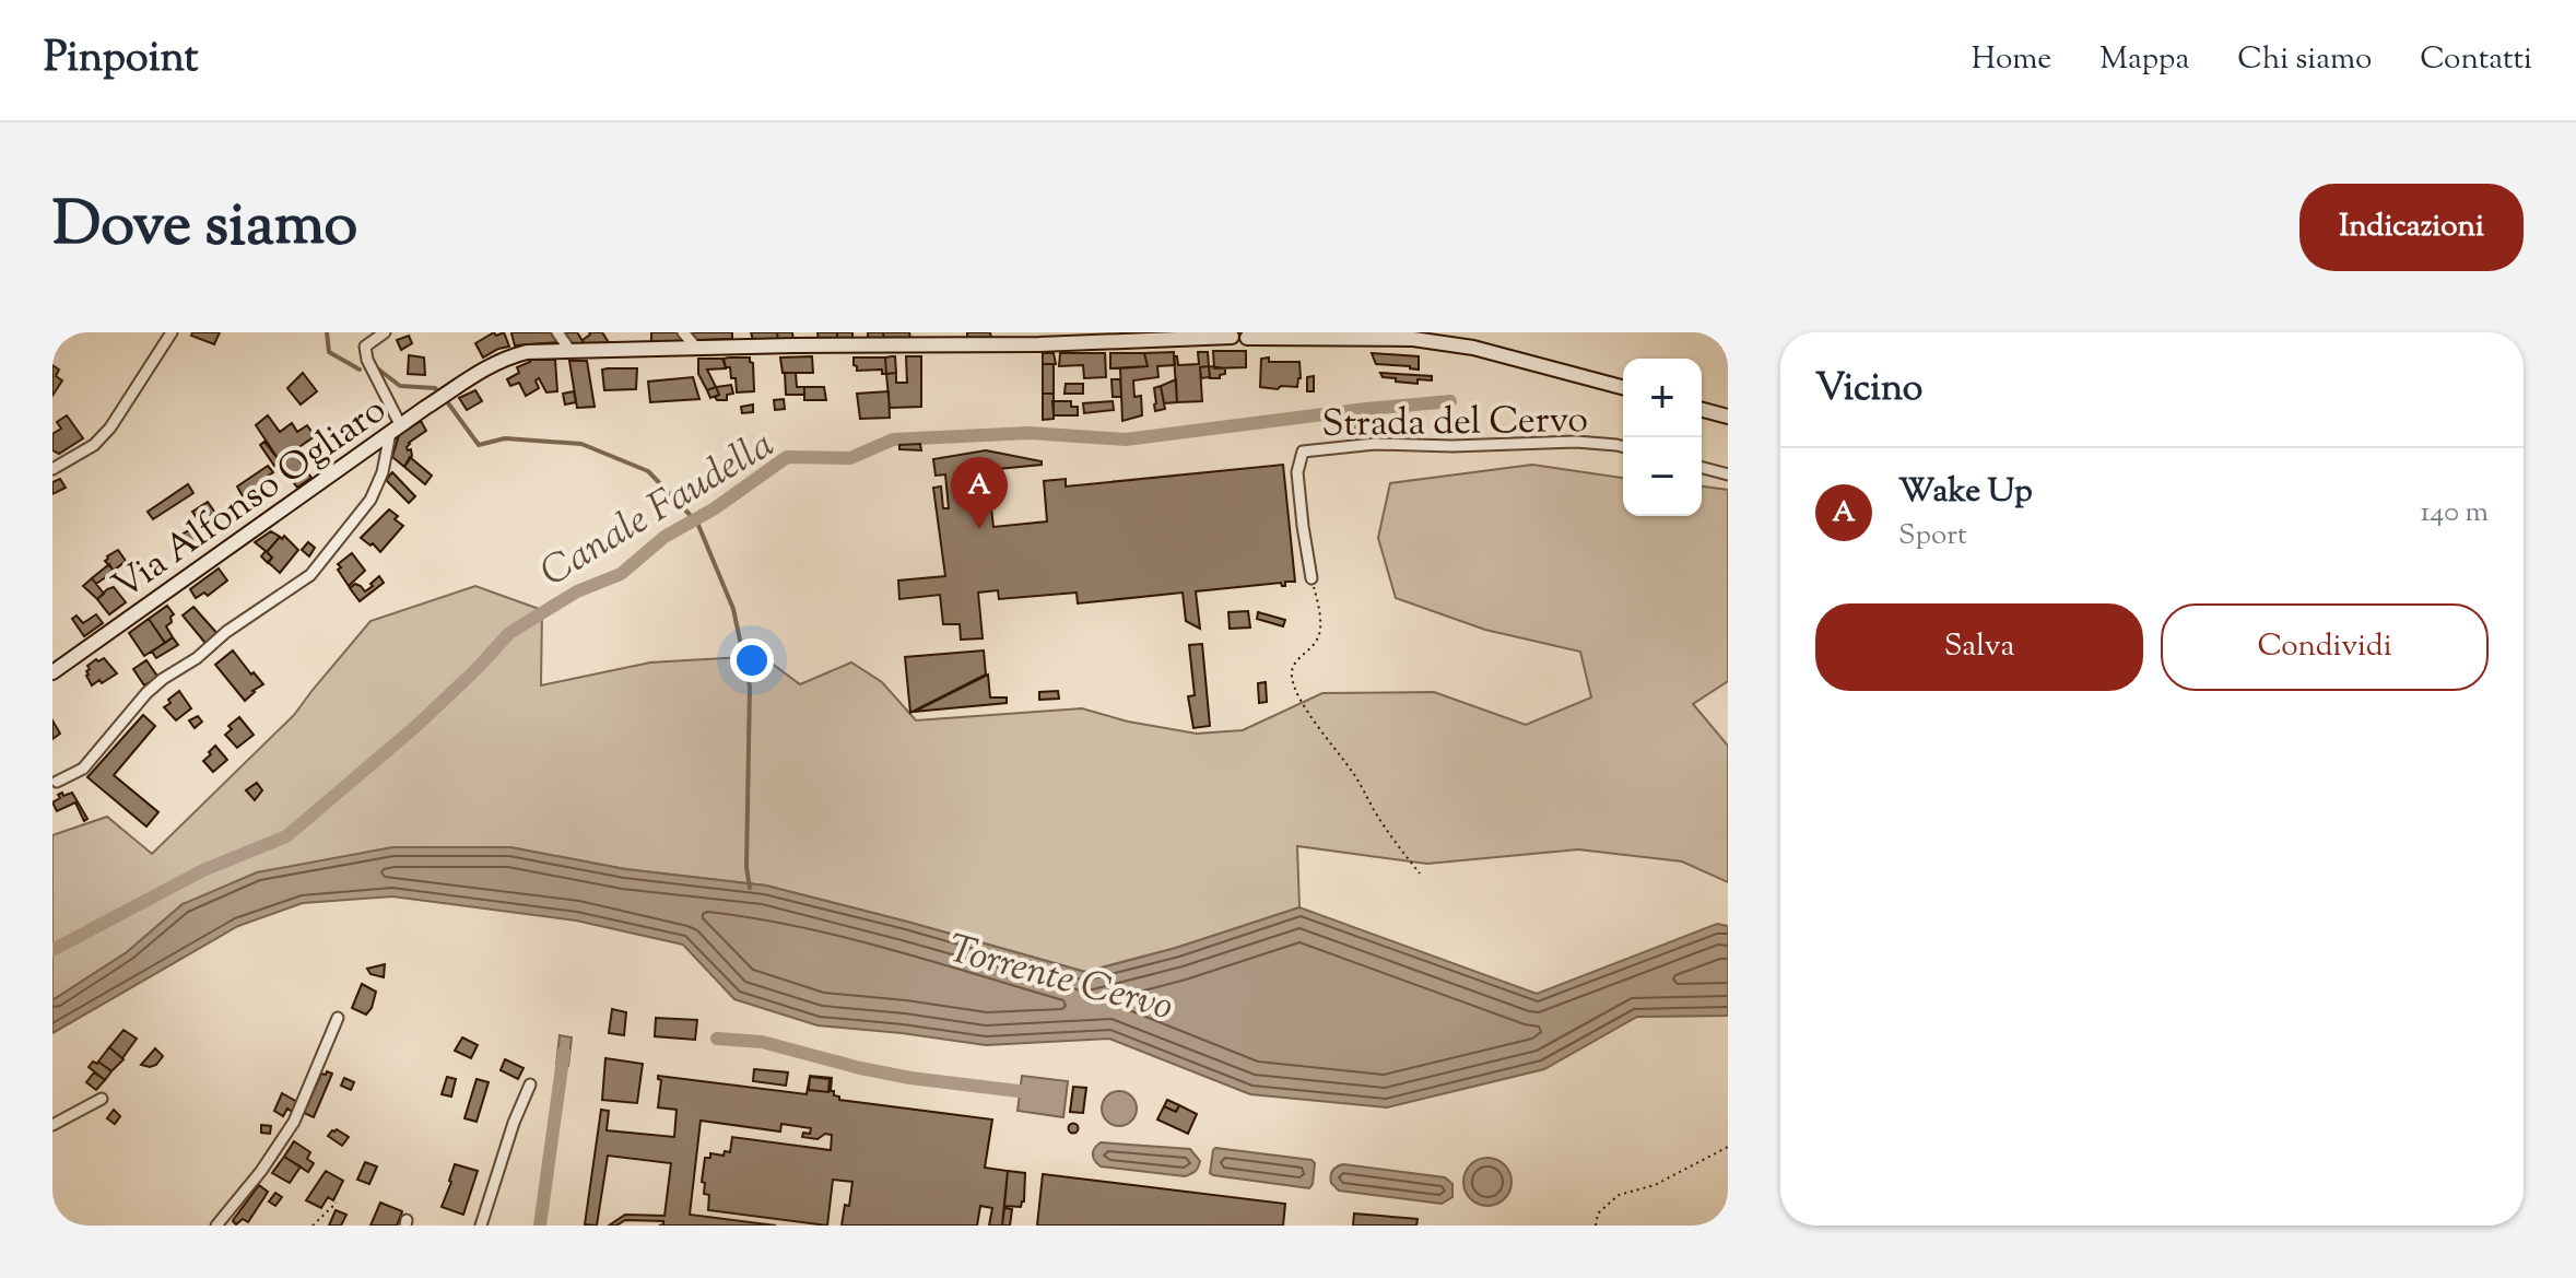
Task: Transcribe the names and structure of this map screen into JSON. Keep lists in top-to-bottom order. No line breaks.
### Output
{"streets":{"main road":["Via Alfonso Ogliaro"],"street":["Strada del Cervo"]},"water":["Canale Faudella","Torrente Cervo"],"page":{"header":"Pinpoint","nav":["Home","Mappa","Chi siamo","Contatti"],"title":"Dove siamo","buttons":["Indicazioni",["Salva","Condividi"]],"heading":"Vicino","map_buttons":["+","−"],"list":[{"mark":"A","name":"Wake Up","note":"Sport","value":"140 m"}],"pins":"A"}}
